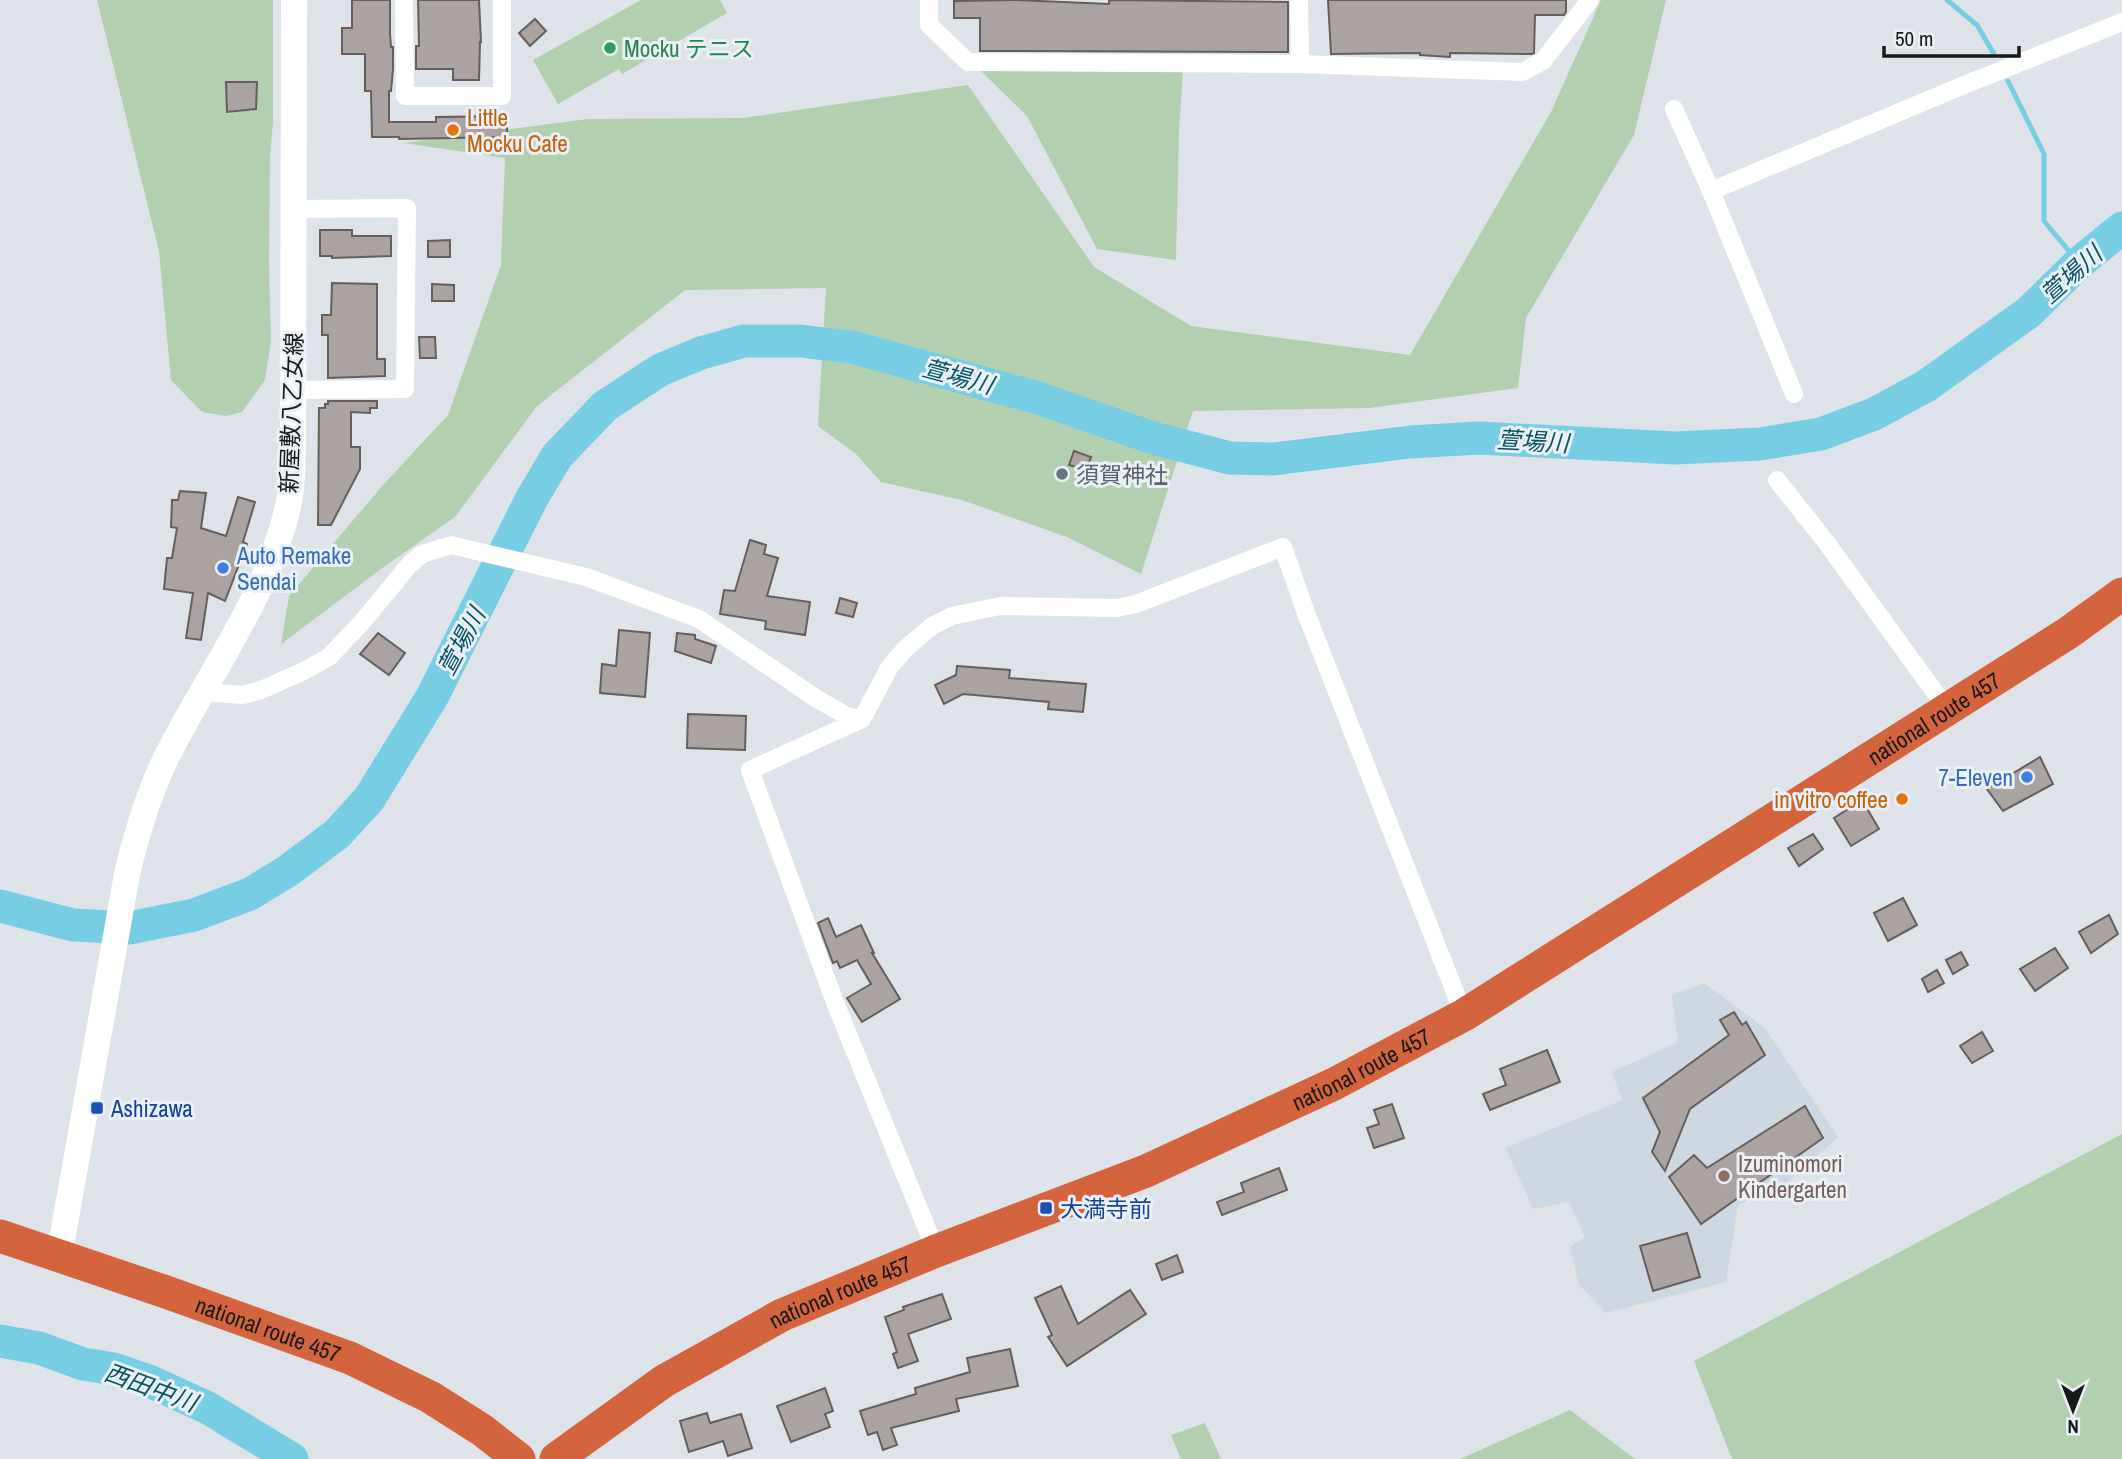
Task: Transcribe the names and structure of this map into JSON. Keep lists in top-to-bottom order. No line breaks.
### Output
{"streets":{"highway":["national route 457"],"street":["新屋敷八乙女線"]},"crossings":[["新屋敷八乙女線","national route 457"]],"water":["萱場川","西田中川"],"places":{"other":["Mocku テニス","Little Mocku Cafe","須賀神社","Auto Remake Sendai","7-Eleven","in vitro coffee","Izuminomori Kindergarten"],"transit":["Ashizawa","大満寺前"]},"scale_bar":"50 m","north":"bottom"}
